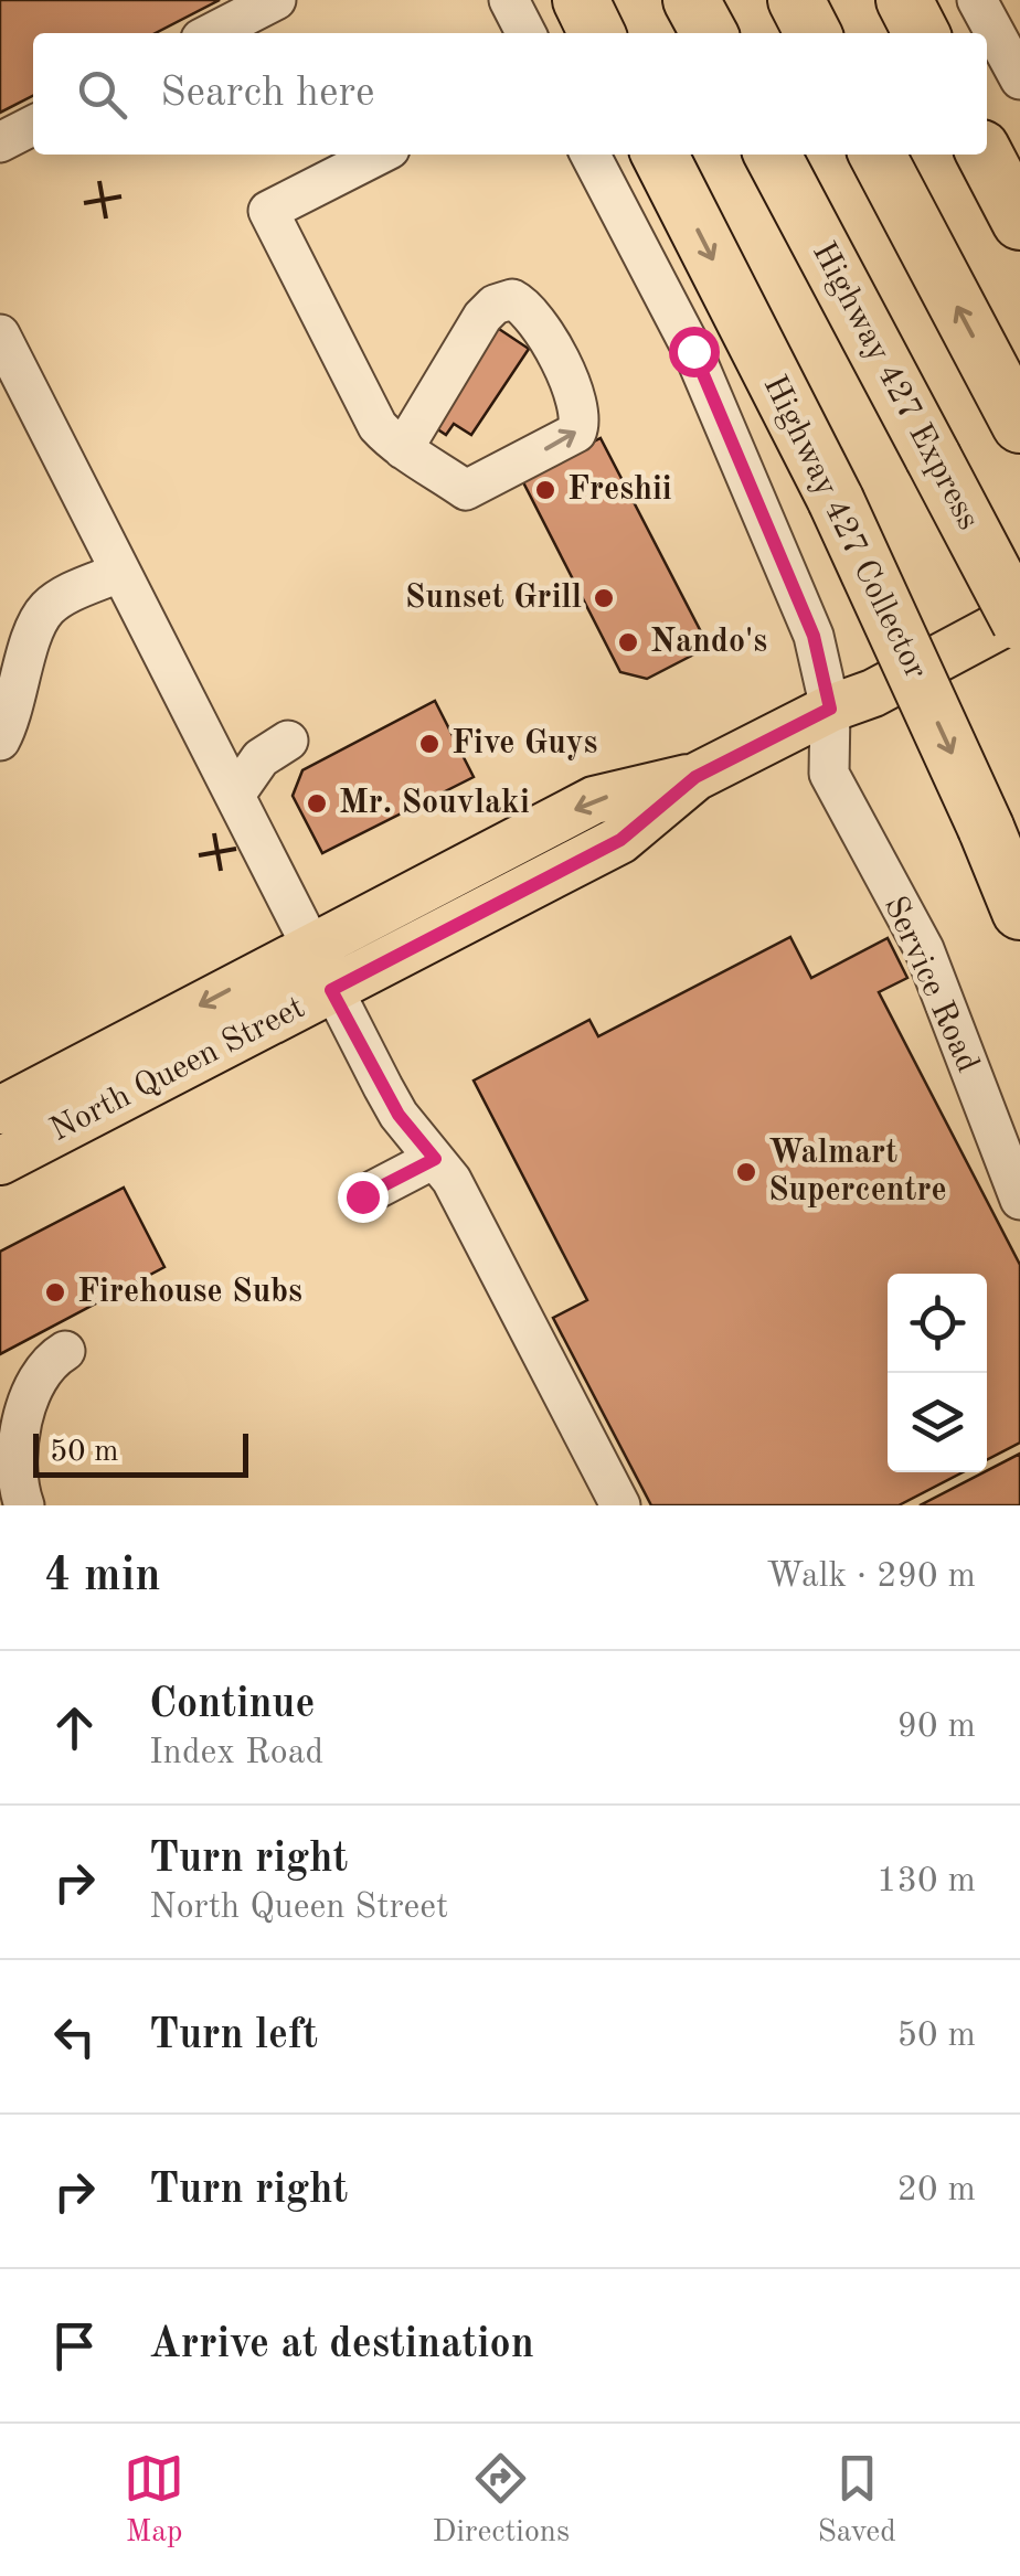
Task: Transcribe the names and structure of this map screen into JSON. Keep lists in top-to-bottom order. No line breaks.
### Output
{"streets":{"highway":["Highway 427 Express","Highway 427 Collector"],"main road":["North Queen Street"],"street":["Service Road"]},"crossings":[["Highway 427 Express","North Queen Street"],["Service Road","North Queen Street"]],"places":["Freshii","Sunset Grill","Nando's","Five Guys","Mr. Souvlaki","Walmart Supercentre","Firehouse Subs"],"scale_bar":"50 m","page":{"search":"Search here","scale":"50 m","heading":["4 min","Walk · 290 m"],"list":[["Continue","Index Road","90 m"],["Turn right","North Queen Street","130 m"],["Turn left","50 m"],["Turn right","20 m"],"Arrive at destination"],"nav":["Map","Directions","Saved"]}}
